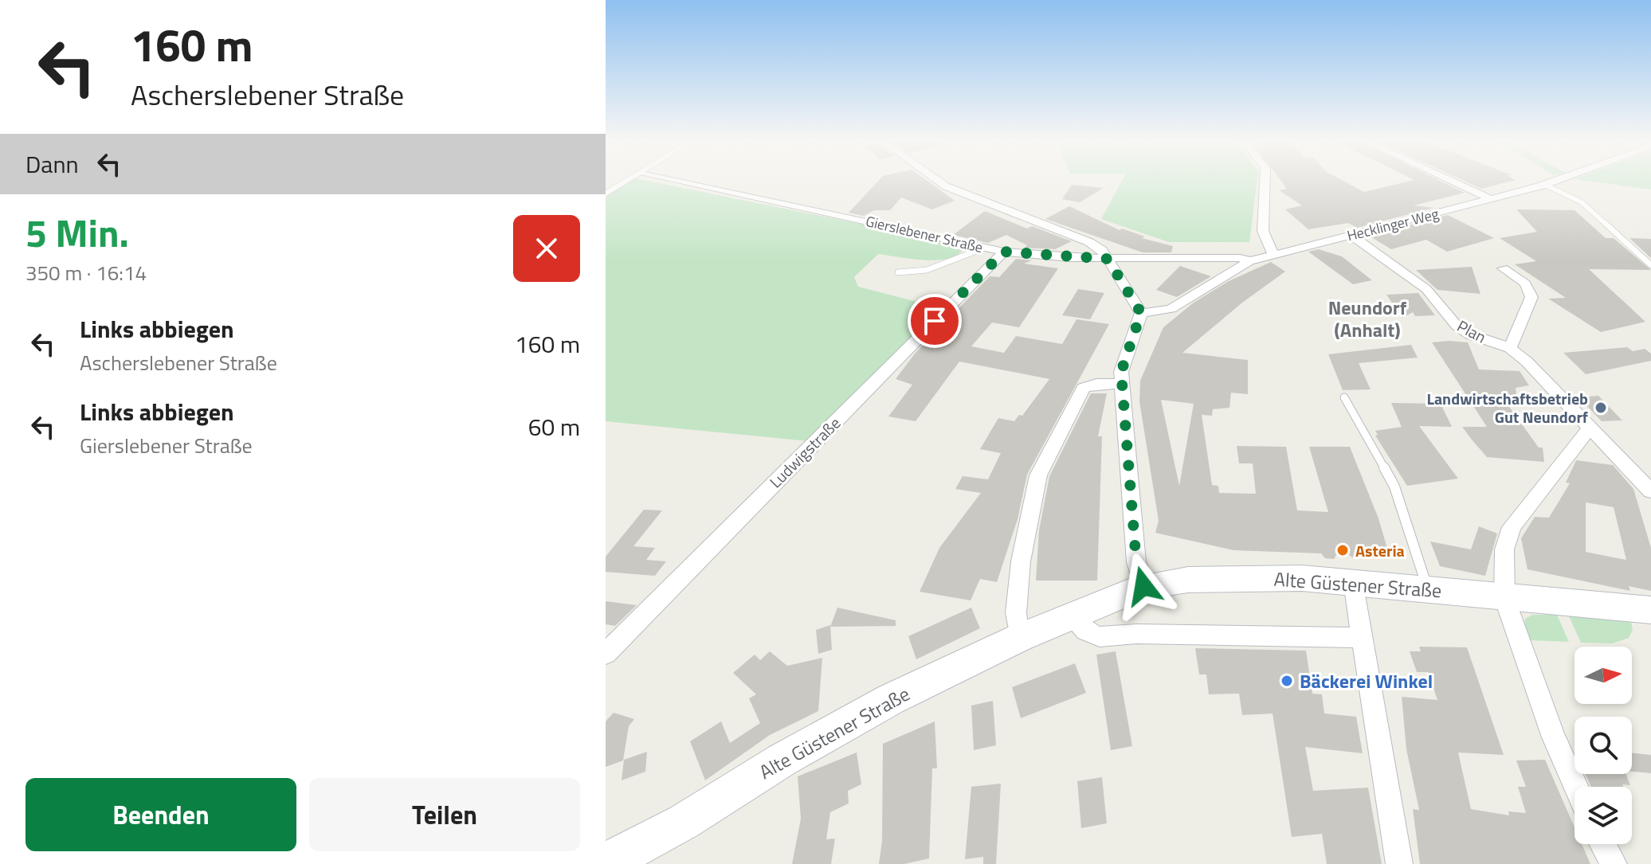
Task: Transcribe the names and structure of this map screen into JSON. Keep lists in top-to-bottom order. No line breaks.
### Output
{"streets":{"main road":["Alte Güstener Straße"],"street":["Hecklinger Weg","Gierslebener Straße","Plan","Ludwigstraße"]},"crossings":[["Hecklinger Weg","Gierslebener Straße"],["Hecklinger Weg","Plan"],["Gierslebener Straße","Ludwigstraße"]],"districts":["Neundorf (Anhalt)"],"places":["Landwirtschaftsbetrieb Gut Neundorf","Asteria","Bäckerei Winkel"],"north":"right","page":{"turn":["160 m","Ascherslebener Straße"],"then":"Dann","heading":["5 Min.","350 m · 16:14"],"list":[{"name":"Links abbiegen","note":"Ascherslebener Straße","value":"160 m"},{"name":"Links abbiegen","note":"Gierslebener Straße","value":"60 m"}],"buttons":["Beenden","Teilen"]}}
